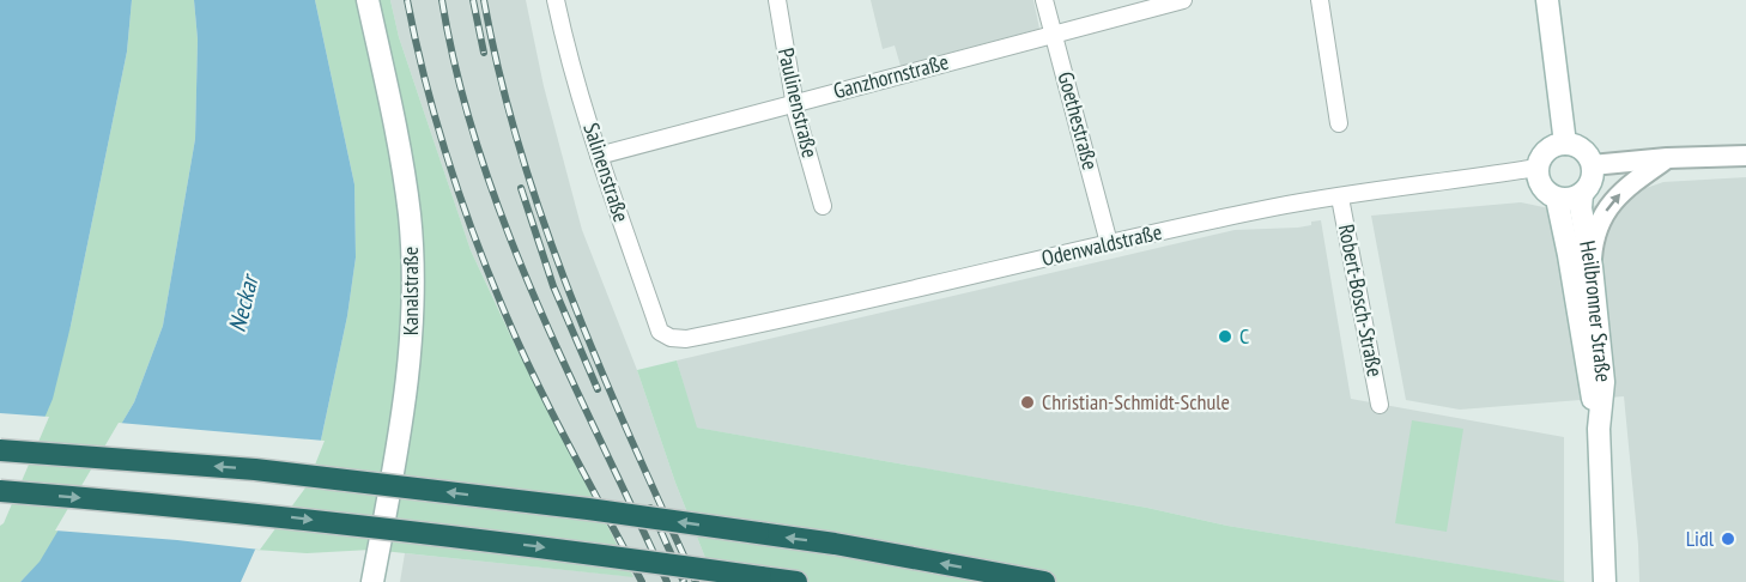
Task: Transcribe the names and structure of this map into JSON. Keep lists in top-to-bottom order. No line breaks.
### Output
{"streets":{"main road":["Kanalstraße","Heilbronner Straße"],"street":["Ganzhornstraße","Paulinenstraße","Goethestraße","Salinenstraße","Odenwaldstraße","Robert-Bosch-Straße"]},"crossings":[["Ganzhornstraße","Paulinenstraße"],["Ganzhornstraße","Goethestraße"],["Ganzhornstraße","Salinenstraße"],["Goethestraße","Odenwaldstraße"],["Salinenstraße","Odenwaldstraße"],["Odenwaldstraße","Robert-Bosch-Straße"],["Odenwaldstraße","Heilbronner Straße"]],"water":["Neckar"],"places":["C","Christian-Schmidt-Schule","Lidl"]}
